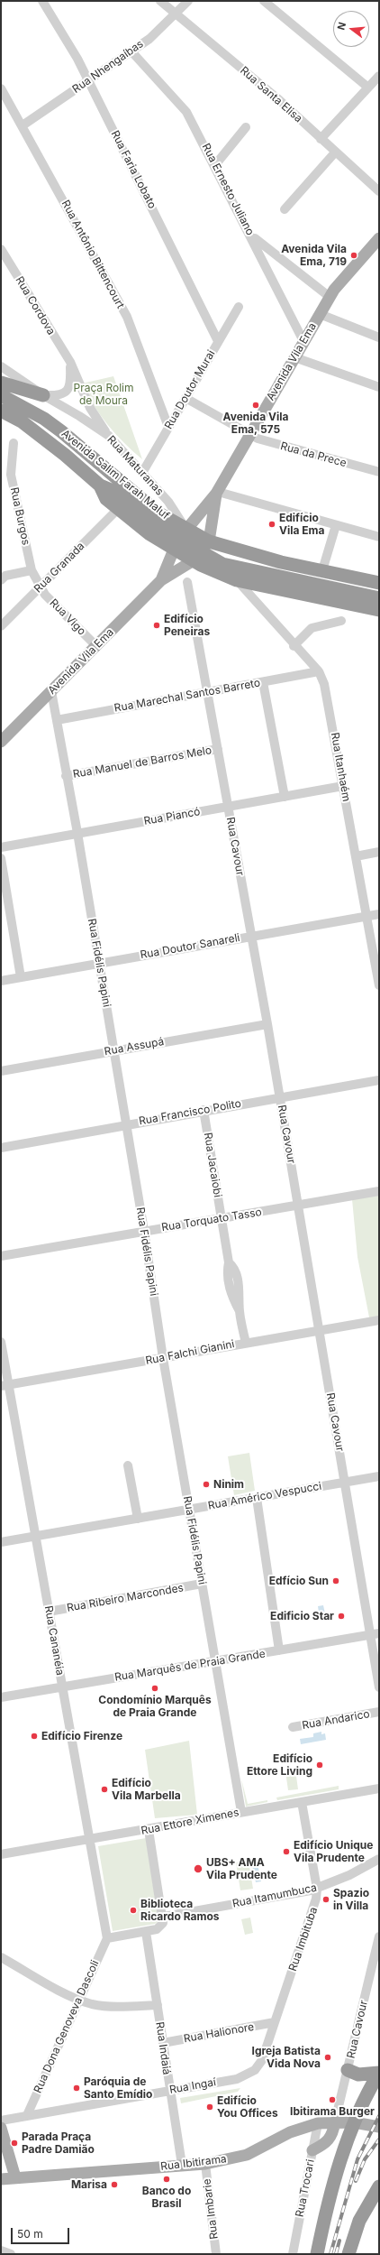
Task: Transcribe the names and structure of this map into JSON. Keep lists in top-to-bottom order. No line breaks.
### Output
{"streets":{"highway":["Avenida Salim Farah Maluf"],"main road":["Avenida Vila Ema","Rua Ibitirama"],"street":["Rua Nhengaíbas","Rua Santa Elisa","Rua Faria Lobato","Rua Ernesto Juliano","Rua Antônio Bittencourt","Rua Cordova","Rua Doutor Murai","Rua da Prece","Rua Maturanas","Rua Burgos","Rua Granada","Rua Vigo","Rua Marechal Santos Barreto","Rua Manuel de Barros Melo","Rua Itanhaém","Rua Piancó","Rua Cavour","Rua Doutor Sanareli","Rua Fidélis Papini","Rua Assupá","Rua Francisco Polito","Rua Jacaiobi","Rua Torquato Tasso","Rua Falchi Gianini","Rua Américo Vespucci","Rua Ribeiro Marcondes","Rua Cananéia","Rua Marquês de Praia Grande","Rua Andarico","Rua Ettore Ximenes","Rua Itamumbuca","Rua Imbituba","Rua Dona Genoveva Dascoli","Rua Halionore","Rua Indaiá","Rua Ingaí","Rua Trocari","Rua Imbarie"]},"crossings":[["Rua Nhengaíbas","Rua Santa Elisa"],["Rua Nhengaíbas","Rua Faria Lobato"],["Rua Nhengaíbas","Rua Ernesto Juliano"],["Rua Nhengaíbas","Rua Antônio Bittencourt"],["Rua Faria Lobato","Rua Doutor Murai"],["Rua Ernesto Juliano","Avenida Vila Ema"],["Rua Antônio Bittencourt","Rua Doutor Murai"],["Rua Cordova","Rua Maturanas"],["Avenida Vila Ema","Rua da Prece"],["Avenida Vila Ema","Rua Maturanas"],["Avenida Vila Ema","Avenida Salim Farah Maluf"],["Avenida Vila Ema","Rua Vigo"],["Avenida Vila Ema","Rua Fidélis Papini"],["Rua Doutor Murai","Rua da Prece"],["Rua Doutor Murai","Rua Maturanas"],["Rua Maturanas","Avenida Salim Farah Maluf"],["Avenida Salim Farah Maluf","Rua Granada"],["Rua Burgos","Rua Granada"],["Rua Burgos","Rua Vigo"],["Rua Granada","Rua Vigo"],["Rua Marechal Santos Barreto","Rua Itanhaém"],["Rua Marechal Santos Barreto","Rua Cavour"],["Rua Marechal Santos Barreto","Rua Fidélis Papini"],["Rua Manuel de Barros Melo","Rua Cavour"],["Rua Manuel de Barros Melo","Rua Fidélis Papini"],["Rua Itanhaém","Rua Piancó"],["Rua Itanhaém","Rua Doutor Sanareli"],["Rua Piancó","Rua Cavour"],["Rua Piancó","Rua Fidélis Papini"],["Rua Cavour","Rua Doutor Sanareli"],["Rua Cavour","Rua Assupá"],["Rua Cavour","Rua Francisco Polito"],["Rua Cavour","Rua Torquato Tasso"],["Rua Cavour","Rua Falchi Gianini"],["Rua Cavour","Rua Américo Vespucci"],["Rua Cavour","Rua Marquês de Praia Grande"],["Rua Cavour","Rua Ibitirama"],["Rua Doutor Sanareli","Rua Fidélis Papini"],["Rua Fidélis Papini","Rua Assupá"],["Rua Fidélis Papini","Rua Francisco Polito"],["Rua Fidélis Papini","Rua Torquato Tasso"],["Rua Fidélis Papini","Rua Falchi Gianini"],["Rua Fidélis Papini","Rua Américo Vespucci"],["Rua Fidélis Papini","Rua Ribeiro Marcondes"],["Rua Fidélis Papini","Rua Marquês de Praia Grande"],["Rua Fidélis Papini","Rua Ettore Ximenes"],["Rua Francisco Polito","Rua Jacaiobi"],["Rua Jacaiobi","Rua Torquato Tasso"],["Rua Jacaiobi","Rua Falchi Gianini"],["Rua Falchi Gianini","Rua Cananéia"],["Rua Américo Vespucci","Rua Cananéia"],["Rua Ribeiro Marcondes","Rua Cananéia"],["Rua Cananéia","Rua Marquês de Praia Grande"],["Rua Cananéia","Rua Ettore Ximenes"],["Rua Cananéia","Rua Dona Genoveva Dascoli"],["Rua Ettore Ximenes","Rua Imbituba"],["Rua Itamumbuca","Rua Imbituba"],["Rua Imbituba","Rua Halionore"],["Rua Imbituba","Rua Ingaí"],["Rua Dona Genoveva Dascoli","Rua Ingaí"],["Rua Halionore","Rua Indaiá"],["Rua Indaiá","Rua Ingaí"],["Rua Indaiá","Rua Ibitirama"],["Rua Ibitirama","Rua Trocari"],["Rua Ibitirama","Rua Imbarie"]],"parks":["Praça Rolim de Moura"],"places":["Avenida Vila Ema, 719","Avenida Vila Ema, 575","Edifício Vila Ema","Edifício Peneiras","Ninim","Edfício Sun","Edificio Star","Condomínio Marquês de Praia Grande","Edifício Firenze","Edifício Ettore Living","Edifício Vila Marbella","Edifício Unique Vila Prudente","UBS+ AMA Vila Prudente","Spazio in Villa","Biblioteca Ricardo Ramos","Igreja Batista Vida Nova","Paróquia de Santo Emídio","Ibitirama Burger","Edifício You Offices","Parada Praça Padre Damião","Banco do Brasil","Marisa"],"scale_bar":"50 m","north":"left"}
